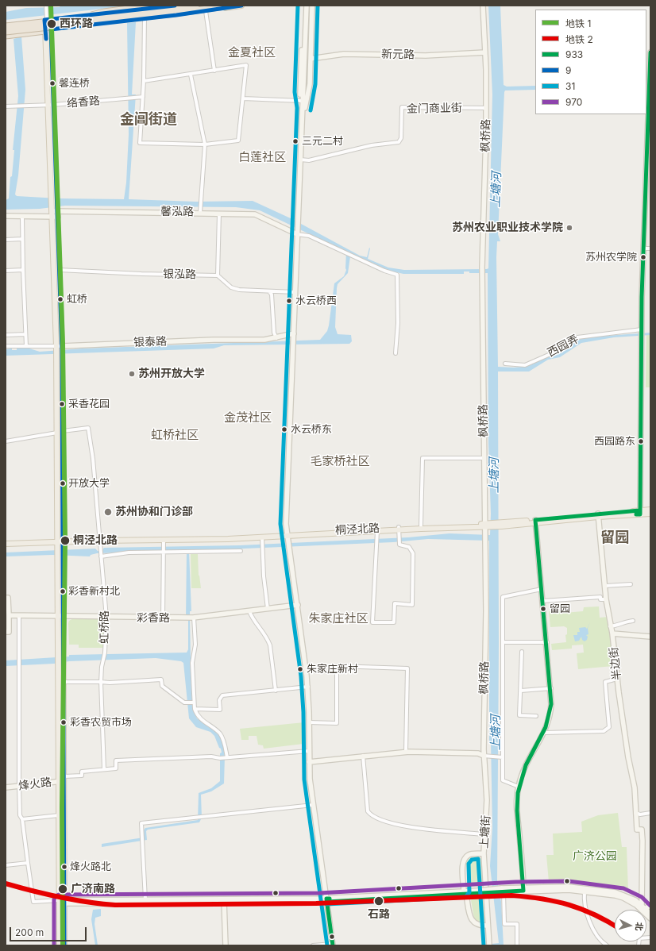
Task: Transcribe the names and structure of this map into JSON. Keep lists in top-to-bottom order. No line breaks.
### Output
{"streets":{"main road":["新元路","枫桥路","馨泓路","银泰路","桐泾北路","彩香路","半边街","烽火路","上塘街"],"street":["络香路","金门商业街","银泓路","西园弄","虹桥路"]},"crossings":[["新元路","枫桥路"],["金门商业街","枫桥路"],["枫桥路","桐泾北路"],["枫桥路","上塘街"],["桐泾北路","虹桥路"],["桐泾北路","半边街"],["彩香路","虹桥路"]],"districts":["金夏社区","金阊街道","白莲社区","金茂社区","虹桥社区","毛家桥社区","留园","朱家庄社区"],"water":["上塘河"],"parks":["广济公园"],"places":["西环路","馨连桥","三元二村","苏州农业职业技术学院","苏州农学院","虹桥","水云桥西","苏州开放大学","采香花园","水云桥东","西园路东","开放大学","苏州协和门诊部","桐泾北路","彩香新村北","留园","朱家庄新村","彩香农贸市场","烽火路北","广济南路","石路"],"lines":["metro line 1","transit line 9","transit line 31","transit line 933","transit line 970","metro line 2"],"legend":["地铁 1","地铁 2","933","9","31","970"],"scale_bar":"200 m","north":"right"}
